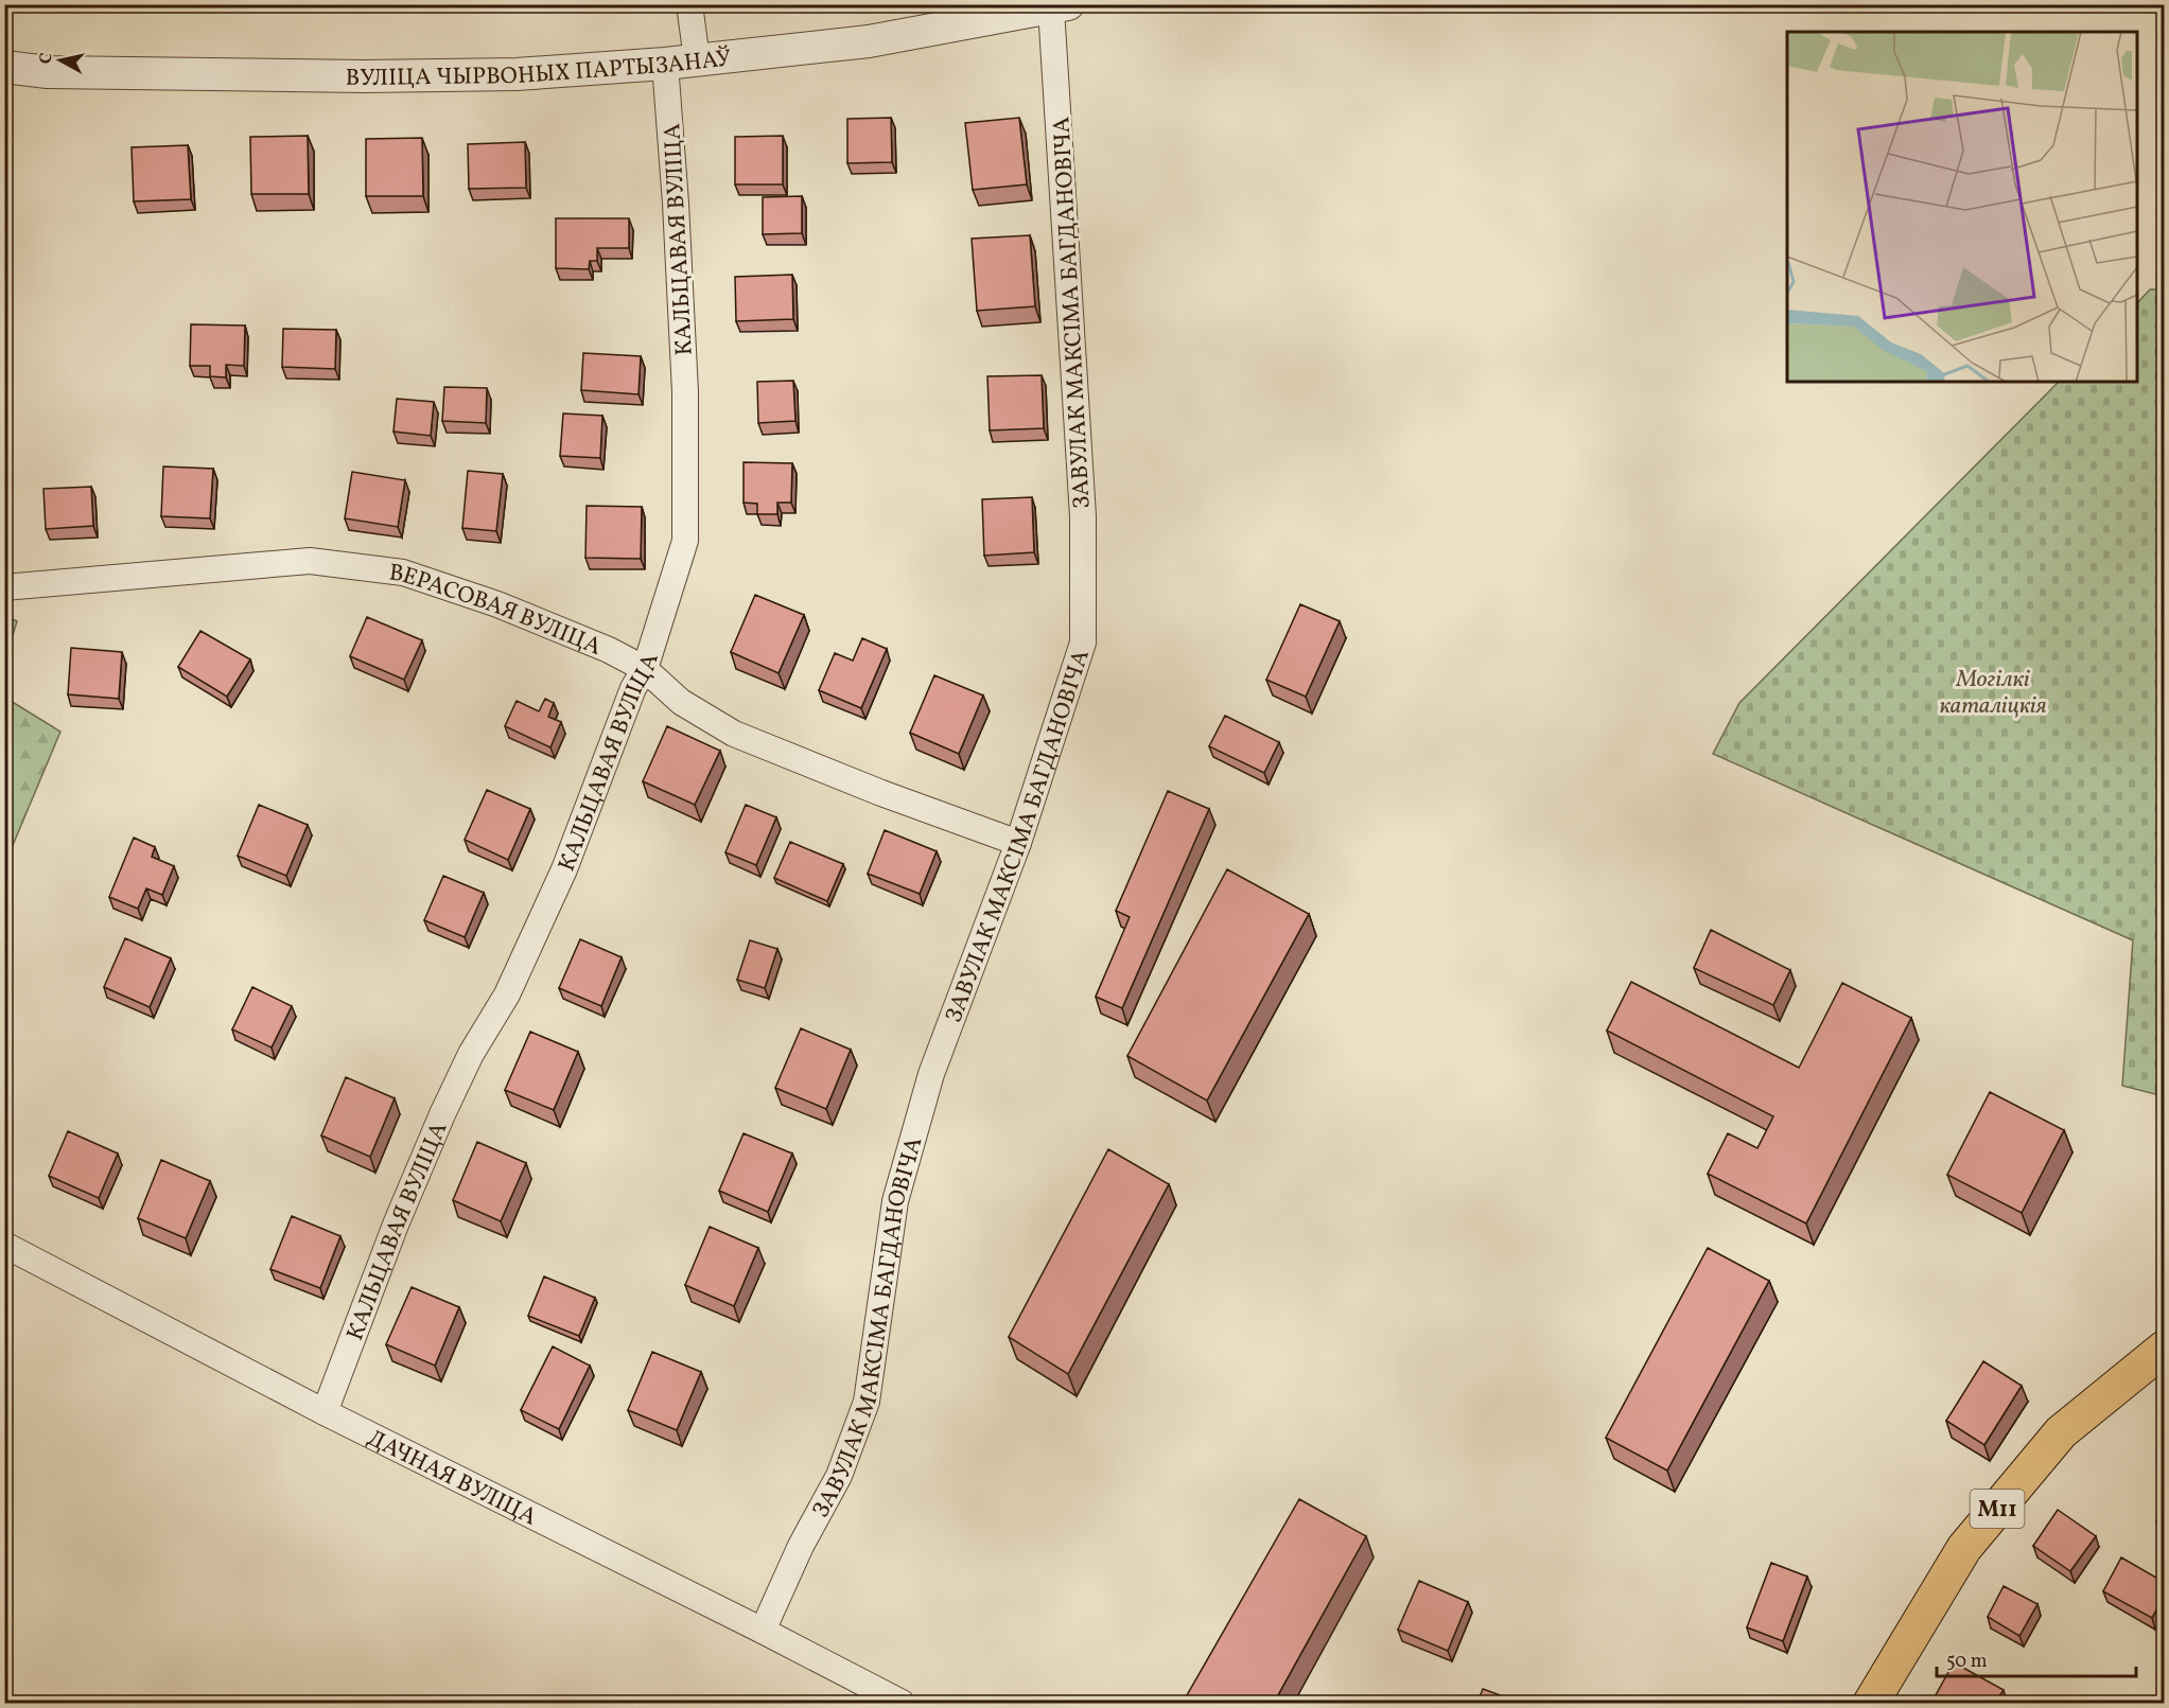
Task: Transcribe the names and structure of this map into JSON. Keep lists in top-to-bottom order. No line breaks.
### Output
{"streets":{"highway":["М11"],"street":["ВУЛІЦА ЧЫРВОНЫХ ПАРТЫЗАНАЎ","КАЛЬЦАВАЯ ВУЛІЦА","ЗАВУЛАК МАКСІМА БАГДАНОВІЧА","ВЕРАСОВАЯ ВУЛІЦА","ДАЧНАЯ ВУЛІЦА"]},"crossings":[["ВУЛІЦА ЧЫРВОНЫХ ПАРТЫЗАНАЎ","КАЛЬЦАВАЯ ВУЛІЦА"],["ВУЛІЦА ЧЫРВОНЫХ ПАРТЫЗАНАЎ","ЗАВУЛАК МАКСІМА БАГДАНОВІЧА"],["КАЛЬЦАВАЯ ВУЛІЦА","ВЕРАСОВАЯ ВУЛІЦА"],["КАЛЬЦАВАЯ ВУЛІЦА","ДАЧНАЯ ВУЛІЦА"],["ЗАВУЛАК МАКСІМА БАГДАНОВІЧА","ВЕРАСОВАЯ ВУЛІЦА"],["ЗАВУЛАК МАКСІМА БАГДАНОВІЧА","ДАЧНАЯ ВУЛІЦА"]],"parks":["Могілкі каталіцкія"],"scale_bar":"50 m","north":"left"}
